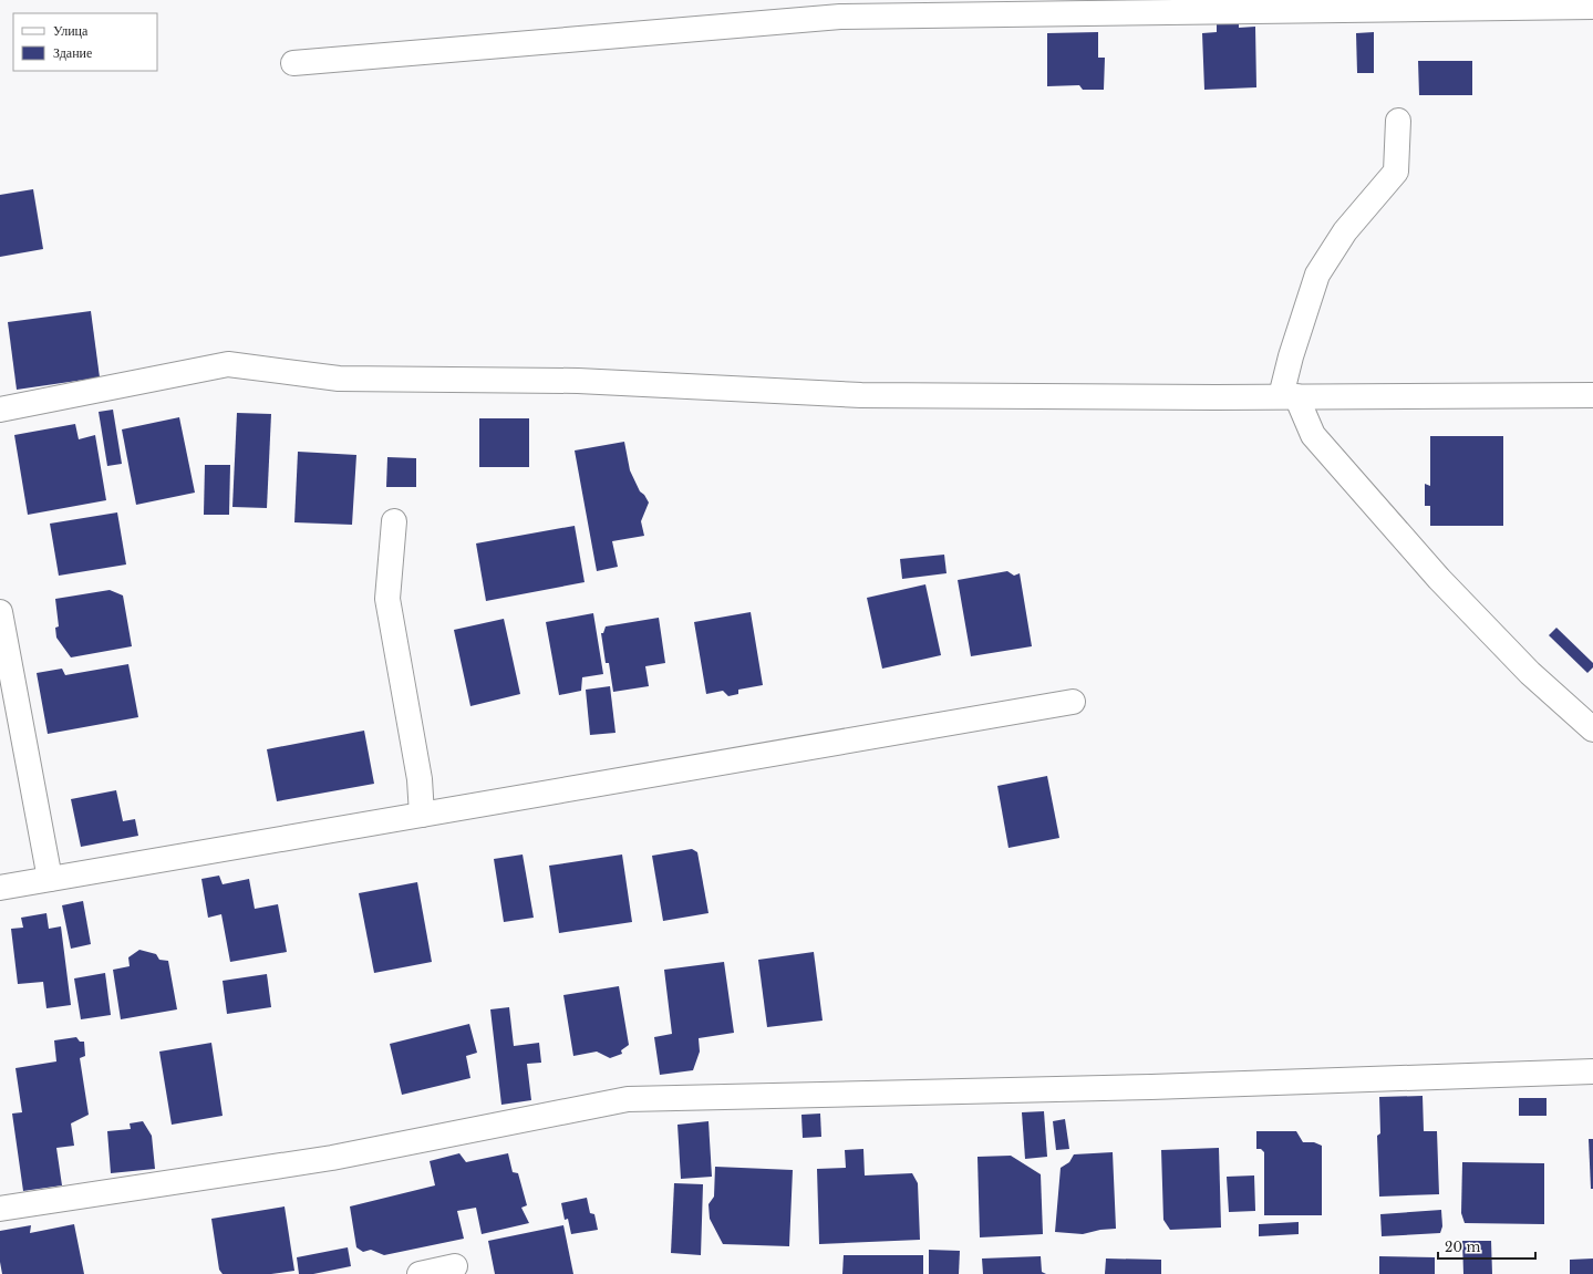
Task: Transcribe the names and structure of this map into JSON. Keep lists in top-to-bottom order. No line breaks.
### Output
{"legend":["Улица","Здание"],"scale_bar":"20 m"}
